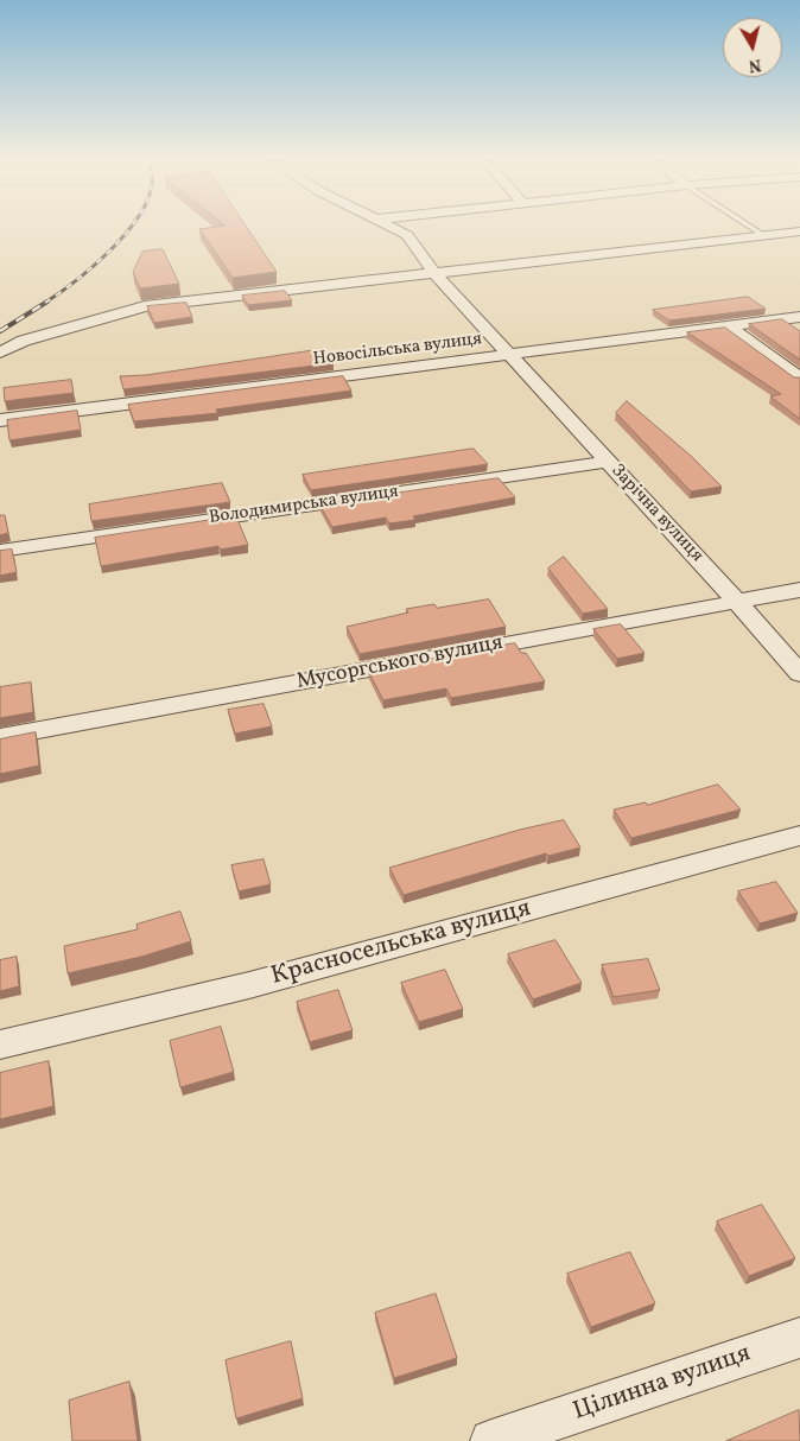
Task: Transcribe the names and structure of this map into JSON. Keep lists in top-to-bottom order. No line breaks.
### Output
{"streets":{"street":["Новосільська вулиця","Володимирська вулиця","Зарічна вулиця","Мусоргського вулиця","Красносельська вулиця","Цілинна вулиця"]},"crossings":[["Новосільська вулиця","Зарічна вулиця"],["Володимирська вулиця","Зарічна вулиця"],["Зарічна вулиця","Мусоргського вулиця"]],"north":"bottom"}
